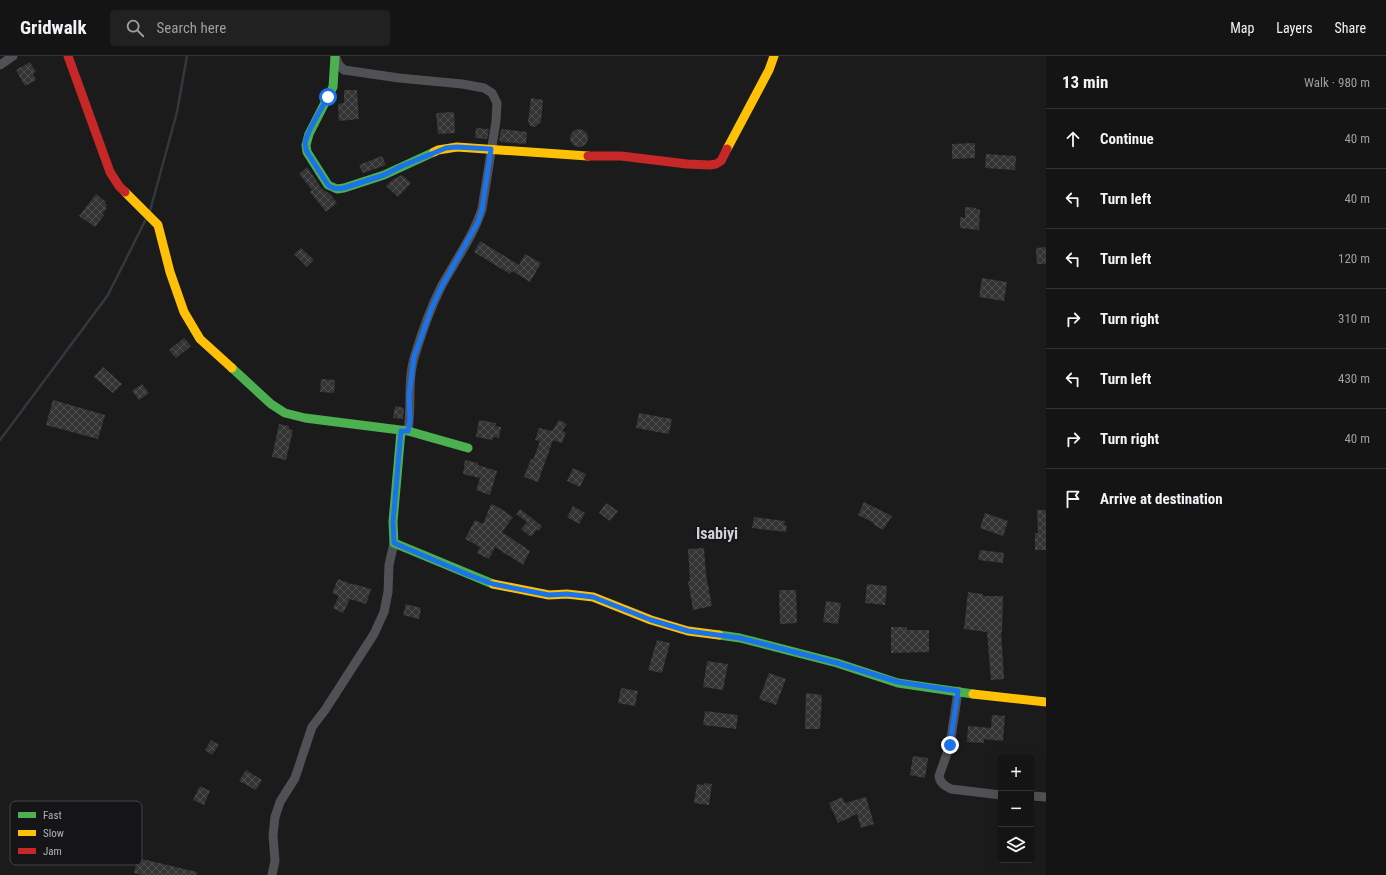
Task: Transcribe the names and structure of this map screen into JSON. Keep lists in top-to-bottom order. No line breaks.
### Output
{"districts":["Isabiyi"],"legend":["Fast","Slow","Jam"],"page":{"header":"Gridwalk","search":"Search here","nav":["Map","Layers","Share"],"heading":["13 min","Walk · 980 m"],"list":[["Continue","40 m"],["Turn left","40 m"],["Turn left","120 m"],["Turn right","310 m"],["Turn left","430 m"],["Turn right","40 m"],"Arrive at destination"],"map_buttons":["+","−"]}}
